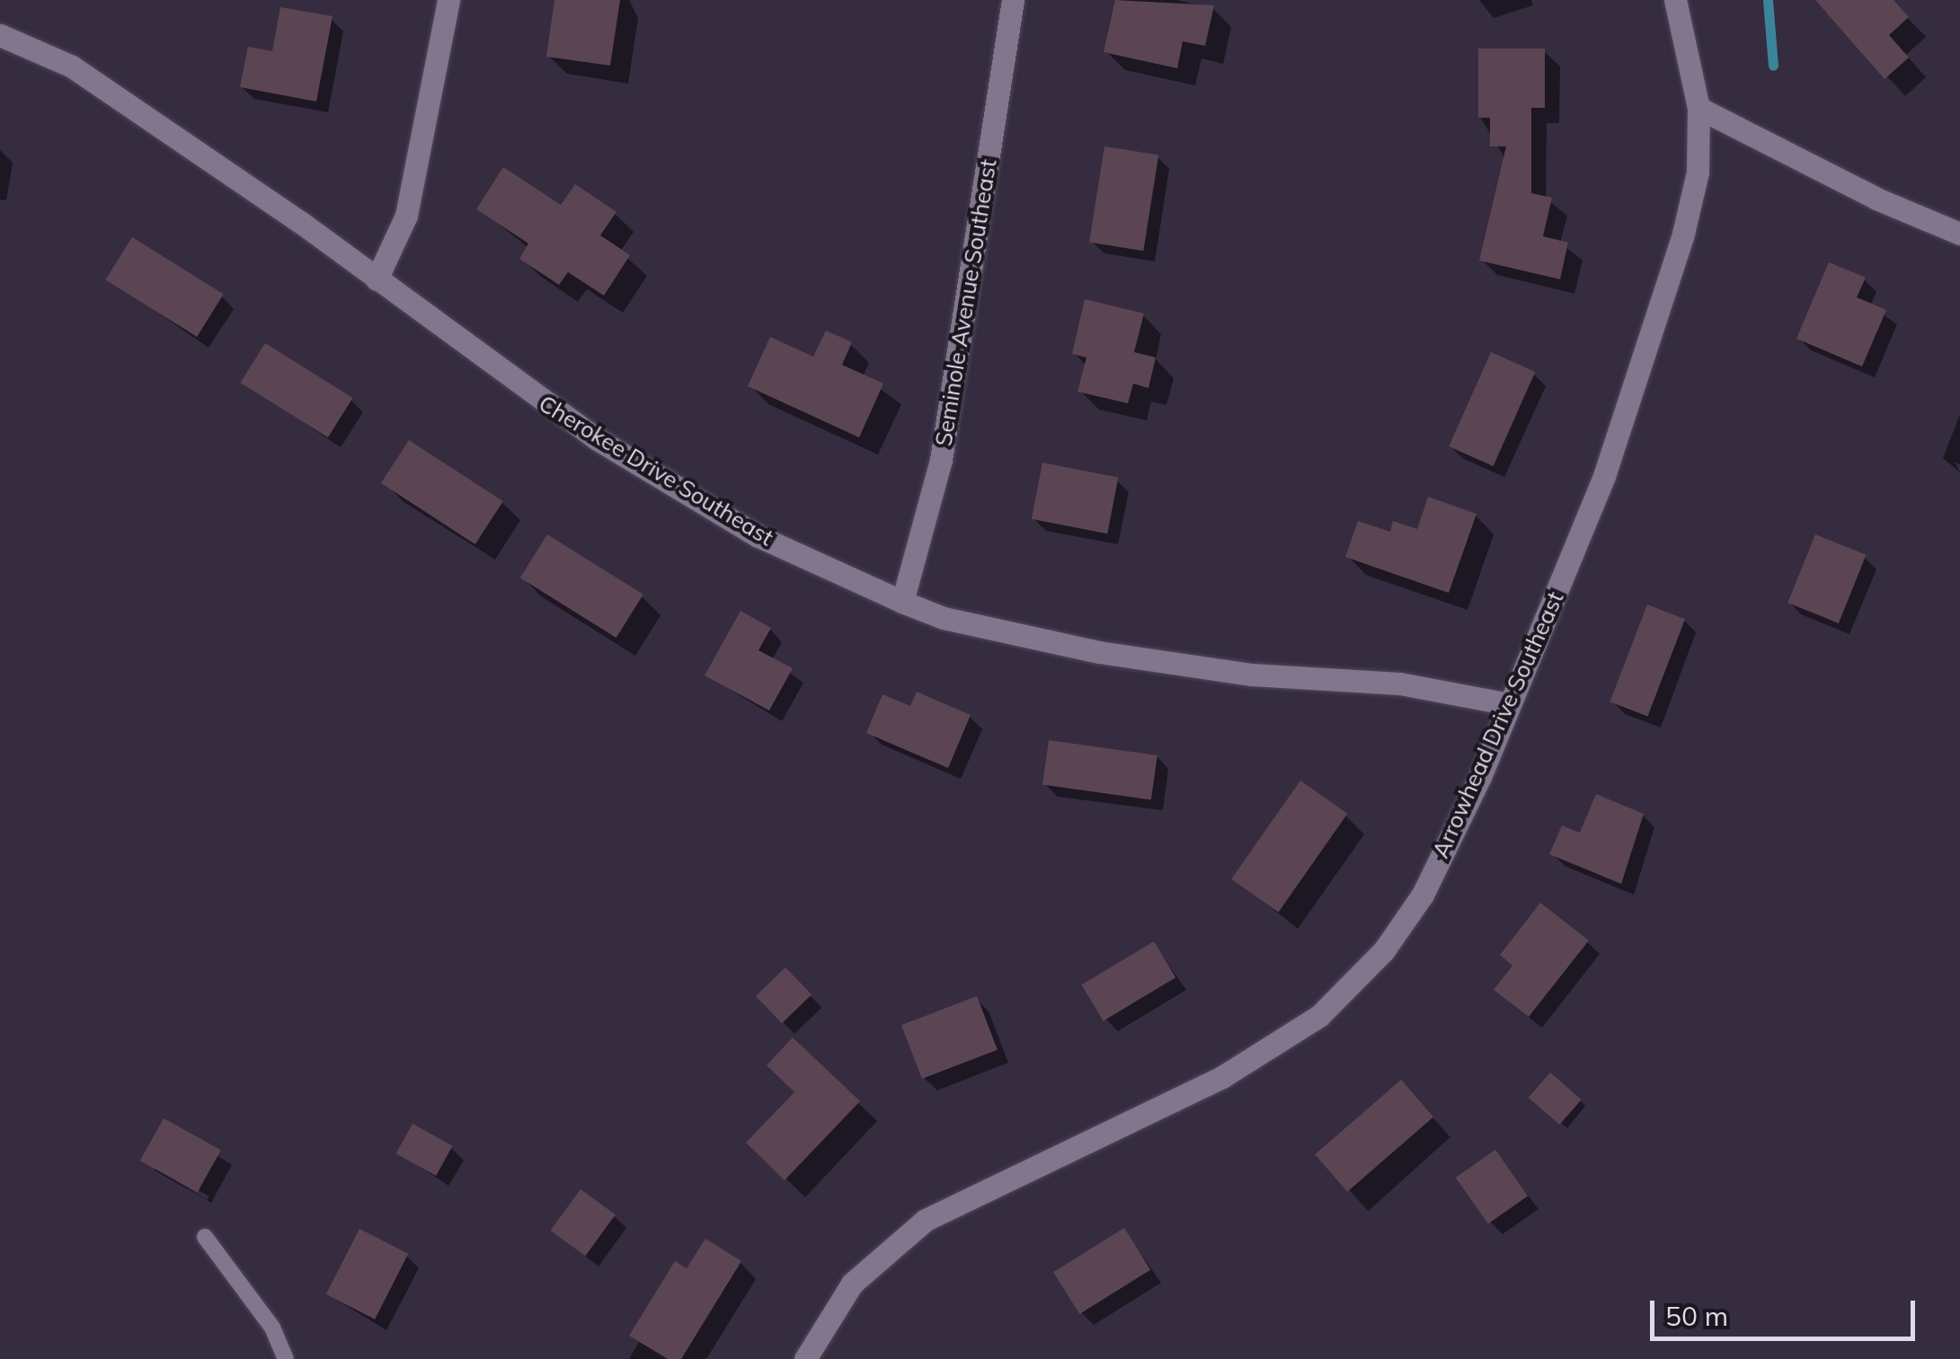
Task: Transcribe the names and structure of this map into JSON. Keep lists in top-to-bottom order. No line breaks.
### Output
{"streets":{"street":["Seminole Avenue Southeast","Cherokee Drive Southeast","Arrowhead Drive Southeast"]},"crossings":[["Seminole Avenue Southeast","Cherokee Drive Southeast"],["Cherokee Drive Southeast","Arrowhead Drive Southeast"]],"scale_bar":"50 m"}
